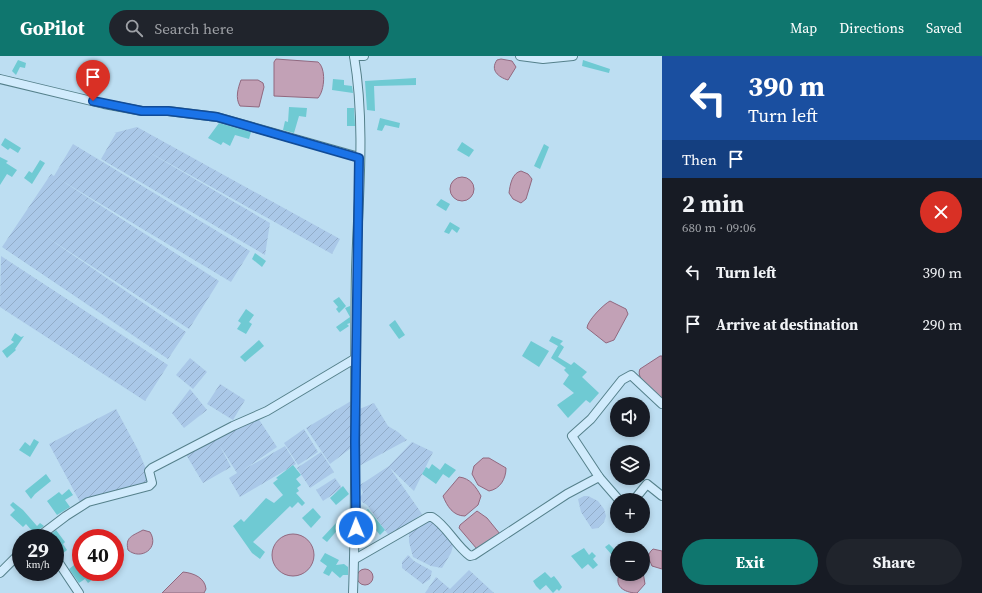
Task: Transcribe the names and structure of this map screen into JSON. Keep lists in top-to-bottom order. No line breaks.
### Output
{"page":{"header":"GoPilot","search":"Search here","nav":["Map","Directions","Saved"],"turn":["390 m","Turn left"],"then":"Then","heading":["2 min","680 m · 09:06"],"list":[{"name":"Turn left","value":"390 m"},{"name":"Arrive at destination","value":"290 m"}],"map_buttons":["+","−"],"speed":"29 km/h","limit":"40","buttons":["Exit","Share"]}}
